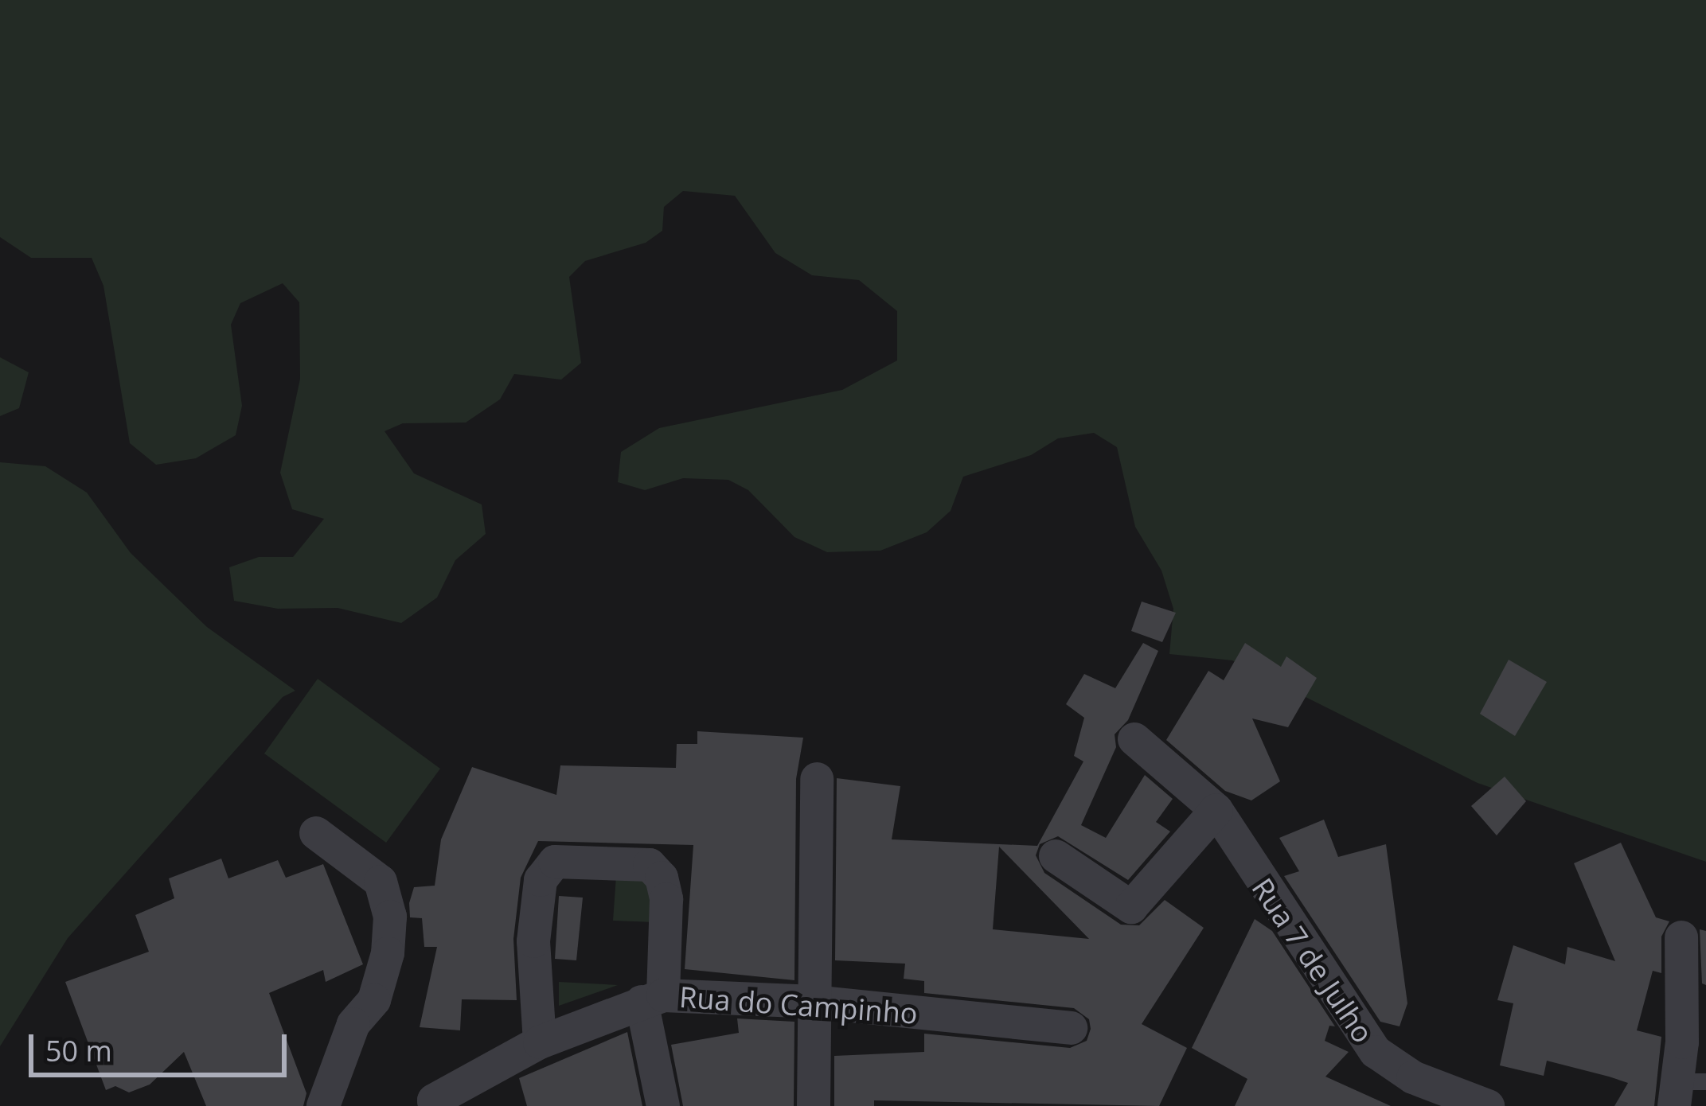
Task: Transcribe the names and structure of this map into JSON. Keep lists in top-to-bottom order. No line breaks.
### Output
{"streets":{"street":["Rua 7 de Julho","Rua do Campinho"]},"scale_bar":"50 m"}
